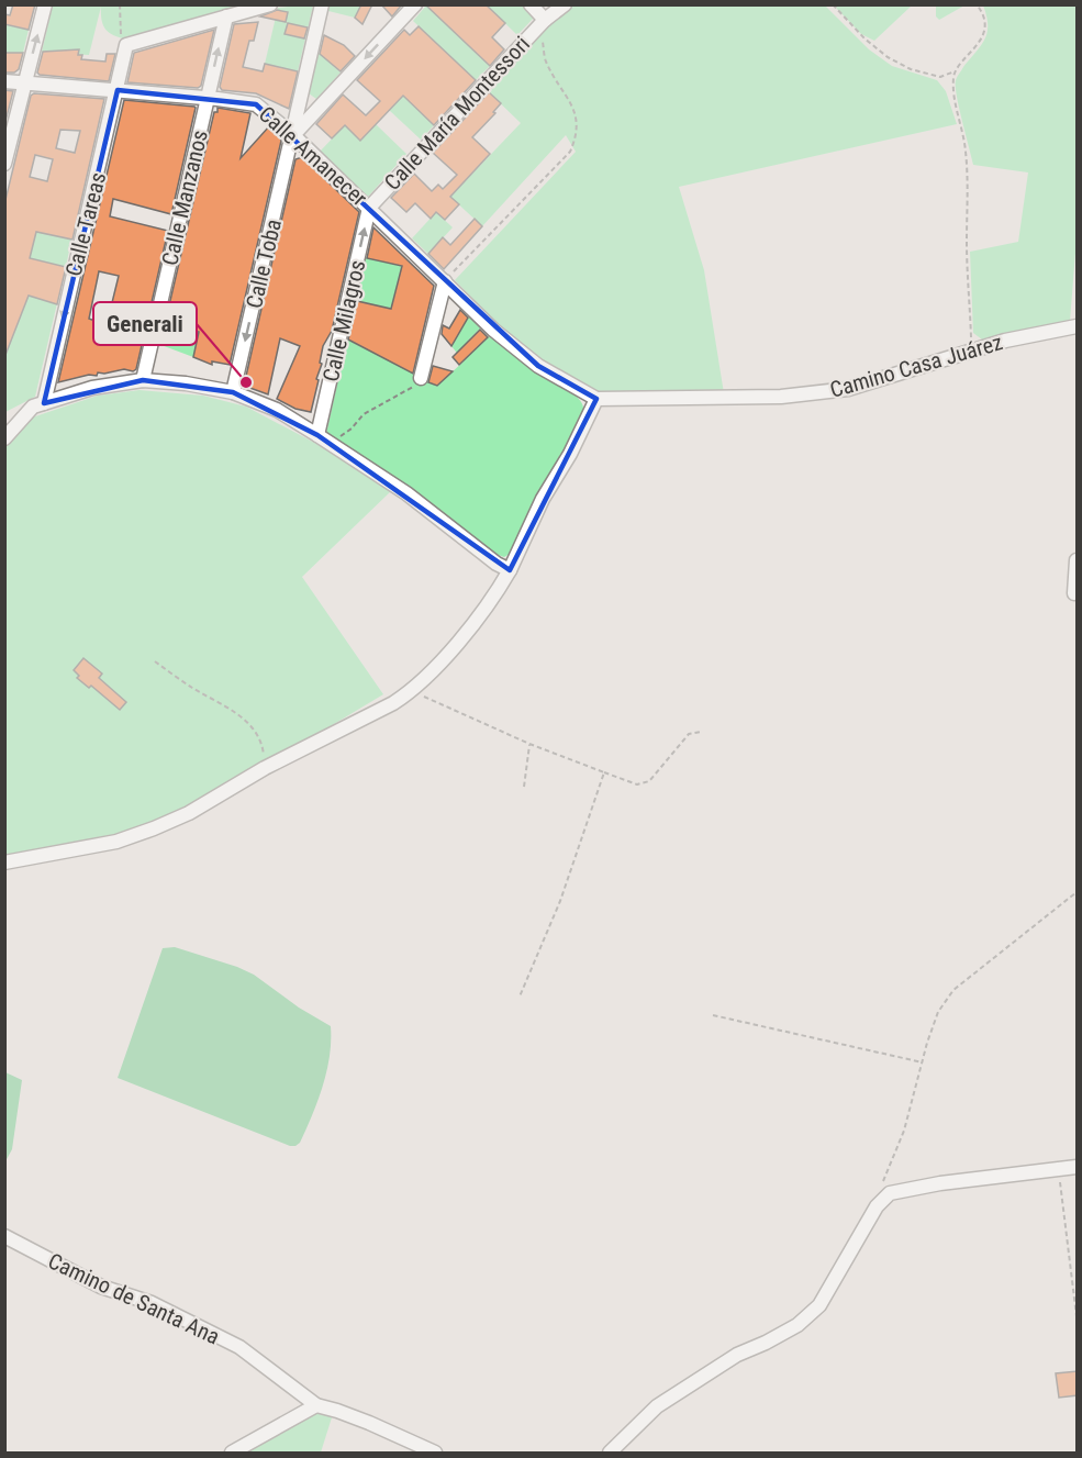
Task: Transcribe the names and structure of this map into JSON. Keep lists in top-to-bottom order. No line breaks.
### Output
{"streets":{"street":["Calle María Montessori","Calle Amanecer","Calle Manzanos","Calle Tareas","Calle Toba","Calle Milagros","Camino Casa Juárez","Camino de Santa Ana"]},"crossings":[["Calle María Montessori","Calle Amanecer"],["Calle María Montessori","Calle Milagros"],["Calle Amanecer","Calle Manzanos"],["Calle Amanecer","Calle Tareas"],["Calle Amanecer","Calle Toba"],["Calle Amanecer","Calle Milagros"],["Calle Amanecer","Camino Casa Juárez"]],"one_way":["Calle Toba"],"places":["Generali"]}
